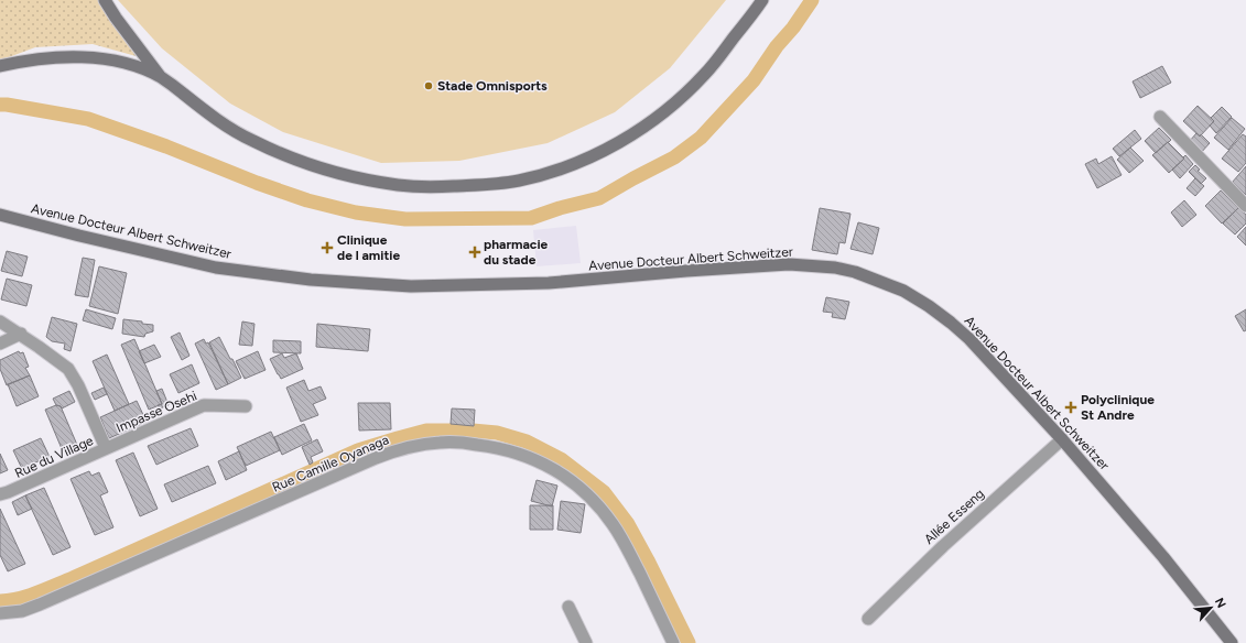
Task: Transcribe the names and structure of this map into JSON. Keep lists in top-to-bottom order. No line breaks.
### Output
{"streets":{"main road":["Avenue Docteur Albert Schweitzer"],"street":["Impasse Osehi","Rue du Village","Rue Camille Oyanaga","Allée Esseng"]},"crossings":[["Avenue Docteur Albert Schweitzer","Allée Esseng"],["Impasse Osehi","Rue du Village"]],"places":{"other":["Stade Omnisports"],"health":["Clinique de l amitie","pharmacie du stade","Polyclinique St Andre"]},"north":"top right"}
